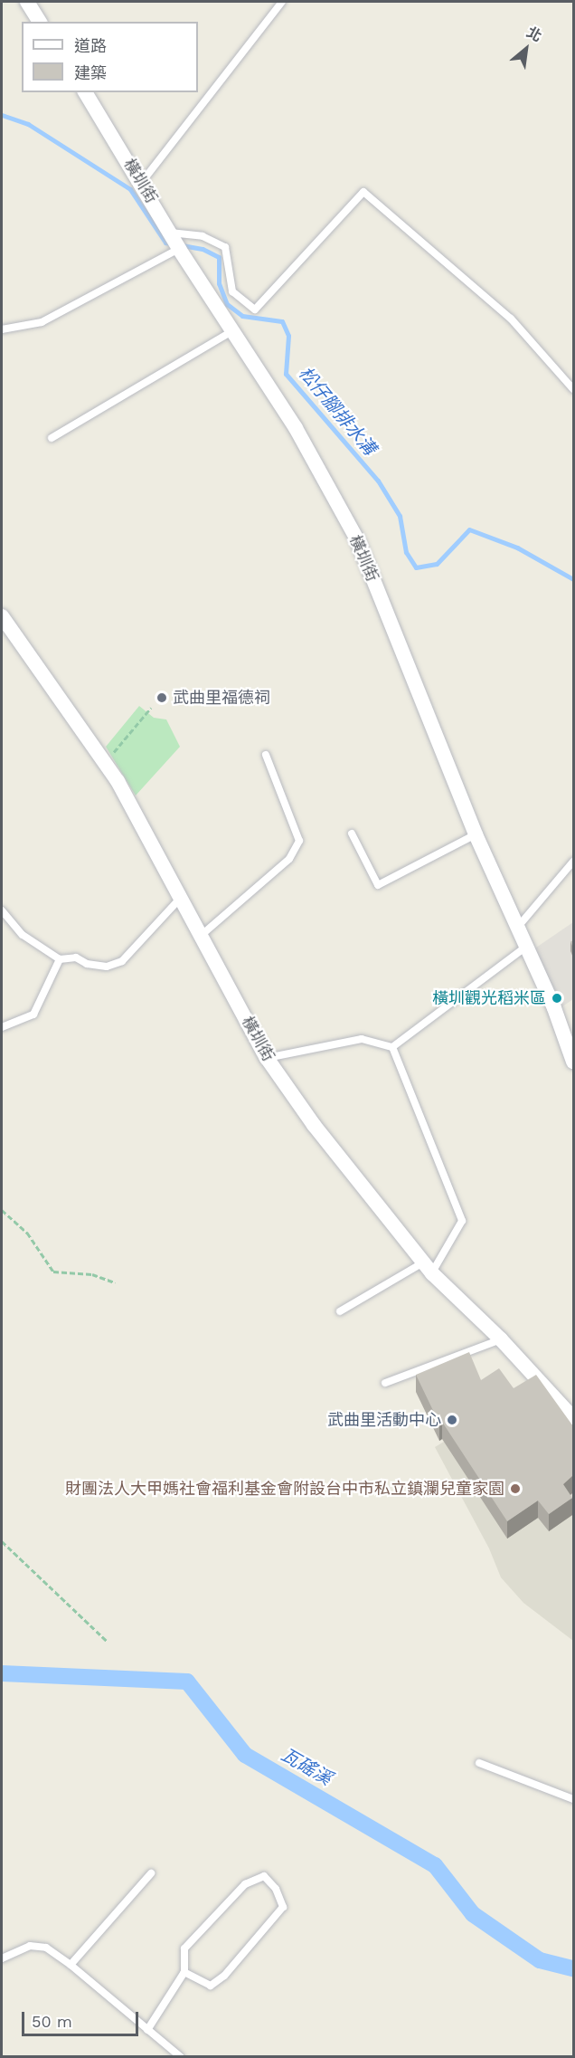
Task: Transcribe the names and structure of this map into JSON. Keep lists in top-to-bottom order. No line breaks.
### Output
{"streets":{"street":["橫圳街"]},"water":["松仔腳排水溝","瓦磘溪"],"places":["武曲里福德祠","橫圳觀光稻米區","武曲里活動中心","財團法人大甲媽社會福利基金會附設台中市私立鎮瀾兒童家園"],"legend":["道路","建築"],"scale_bar":"50 m","north":"top right"}
